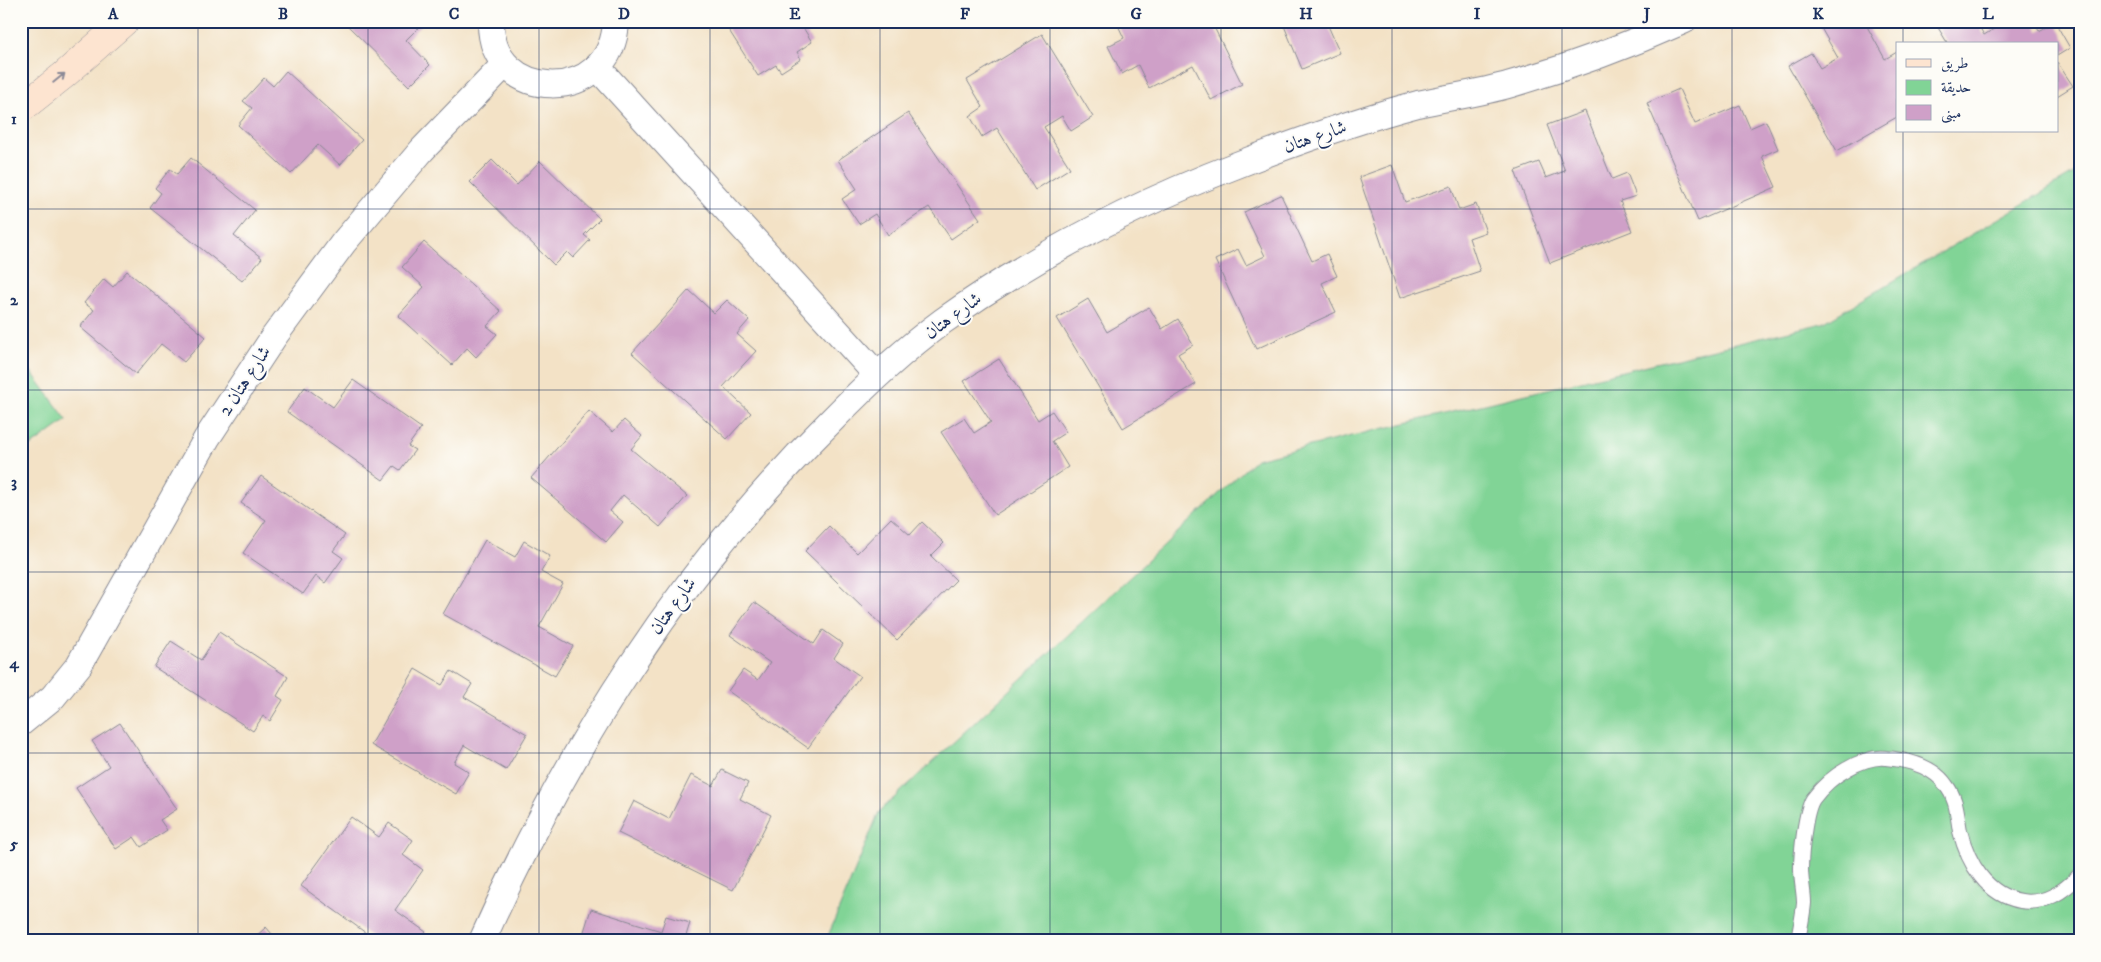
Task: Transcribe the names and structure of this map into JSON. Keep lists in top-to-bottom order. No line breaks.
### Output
{"streets":{"street":["شارع هتان","شارع هتان 2"]},"legend":["طريق","حديقة","مبنى"],"grid":{"columns":["A","B","C","D","E","F","G","H","I","J","K","L"],"rows":["1","2","3","4","5"]}}
